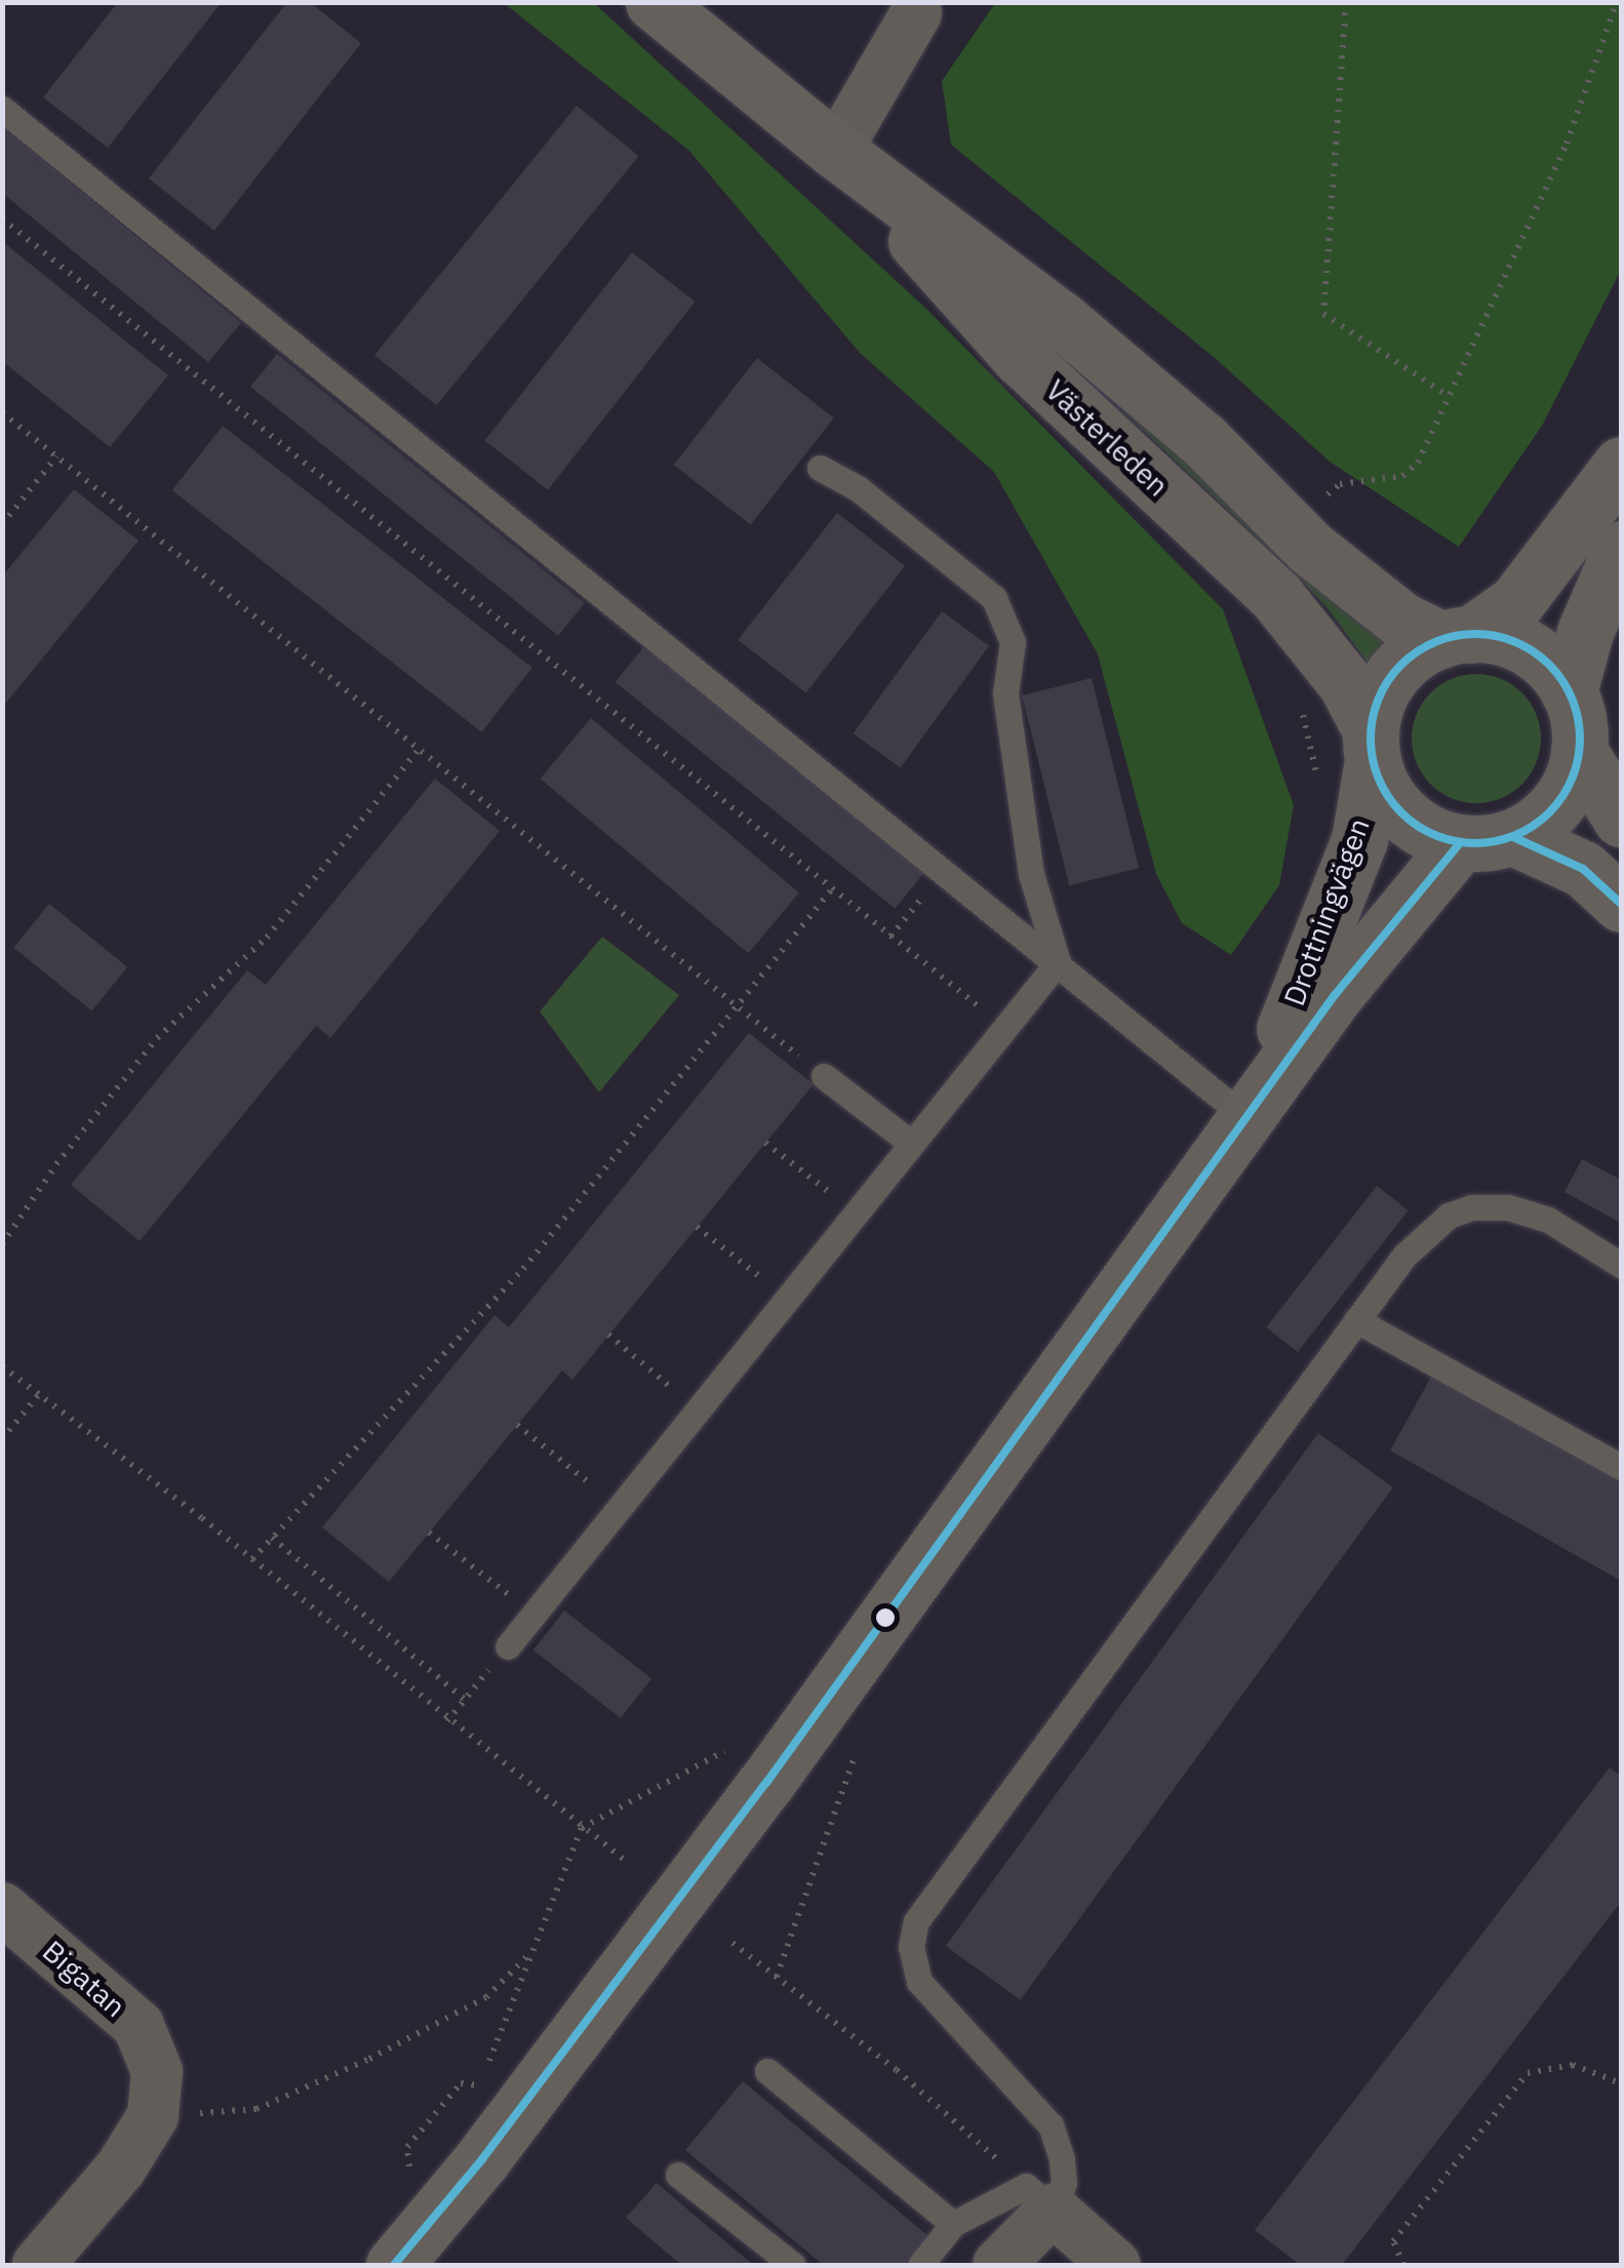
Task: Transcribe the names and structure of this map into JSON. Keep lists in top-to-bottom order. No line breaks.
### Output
{"streets":{"main road":["Västerleden","Drottningvägen"],"street":["Bigatan"]},"crossings":[["Västerleden","Drottningvägen"]]}
